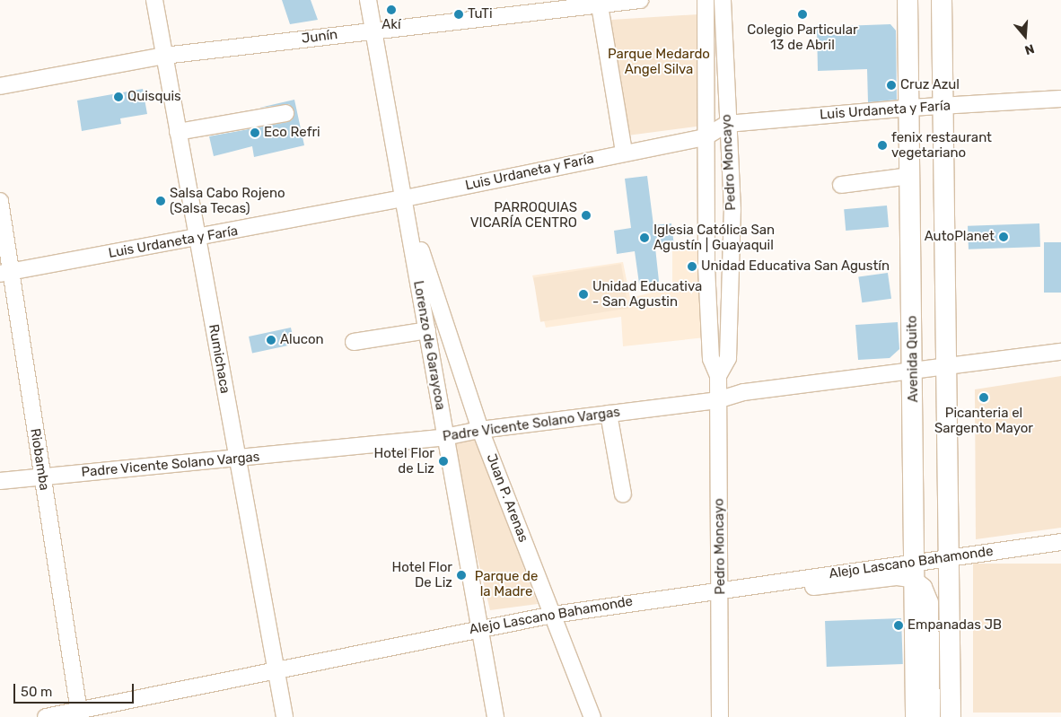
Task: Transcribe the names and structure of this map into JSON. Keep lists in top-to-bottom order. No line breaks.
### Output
{"streets":{"main road":["Avenida Quito"],"street":["Junín","Luis Urdaneta y Faría","Pedro Moncayo","Lorenzo de Garaycoa","Rumichaca","Padre Vicente Solano Vargas","Riobamba","Juan P. Arenas","Alejo Lascano Bahamonde"]},"crossings":[["Junín","Lorenzo de Garaycoa"],["Junín","Rumichaca"],["Luis Urdaneta y Faría","Pedro Moncayo"],["Luis Urdaneta y Faría","Lorenzo de Garaycoa"],["Luis Urdaneta y Faría","Rumichaca"],["Luis Urdaneta y Faría","Avenida Quito"],["Luis Urdaneta y Faría","Riobamba"],["Luis Urdaneta y Faría","Juan P. Arenas"],["Pedro Moncayo","Padre Vicente Solano Vargas"],["Pedro Moncayo","Alejo Lascano Bahamonde"],["Lorenzo de Garaycoa","Padre Vicente Solano Vargas"],["Lorenzo de Garaycoa","Juan P. Arenas"],["Lorenzo de Garaycoa","Alejo Lascano Bahamonde"],["Rumichaca","Padre Vicente Solano Vargas"],["Rumichaca","Alejo Lascano Bahamonde"],["Avenida Quito","Padre Vicente Solano Vargas"],["Padre Vicente Solano Vargas","Riobamba"],["Padre Vicente Solano Vargas","Juan P. Arenas"],["Riobamba","Alejo Lascano Bahamonde"],["Juan P. Arenas","Alejo Lascano Bahamonde"]],"parks":["Parque Medardo Angel Silva","Parque de la Madre"],"places":["Akí","TuTi","Colegio Particular 13 de Abril","Cruz Azul","Quisquis","Eco Refri","fenix restaurant vegetariano","Salsa Cabo Rojeno (Salsa Tecas)","PARROQUIAS VICARÍA CENTRO","AutoPlanet","Iglesia Católica San Agustín | Guayaquil","Unidad Educativa San Agustín","Unidad Educativa - San Agustin","Alucon","Picanteria el Sargento Mayor","Hotel Flor de Liz","Hotel Flor De Liz","Empanadas JB"],"scale_bar":"50 m","north":"bottom"}
